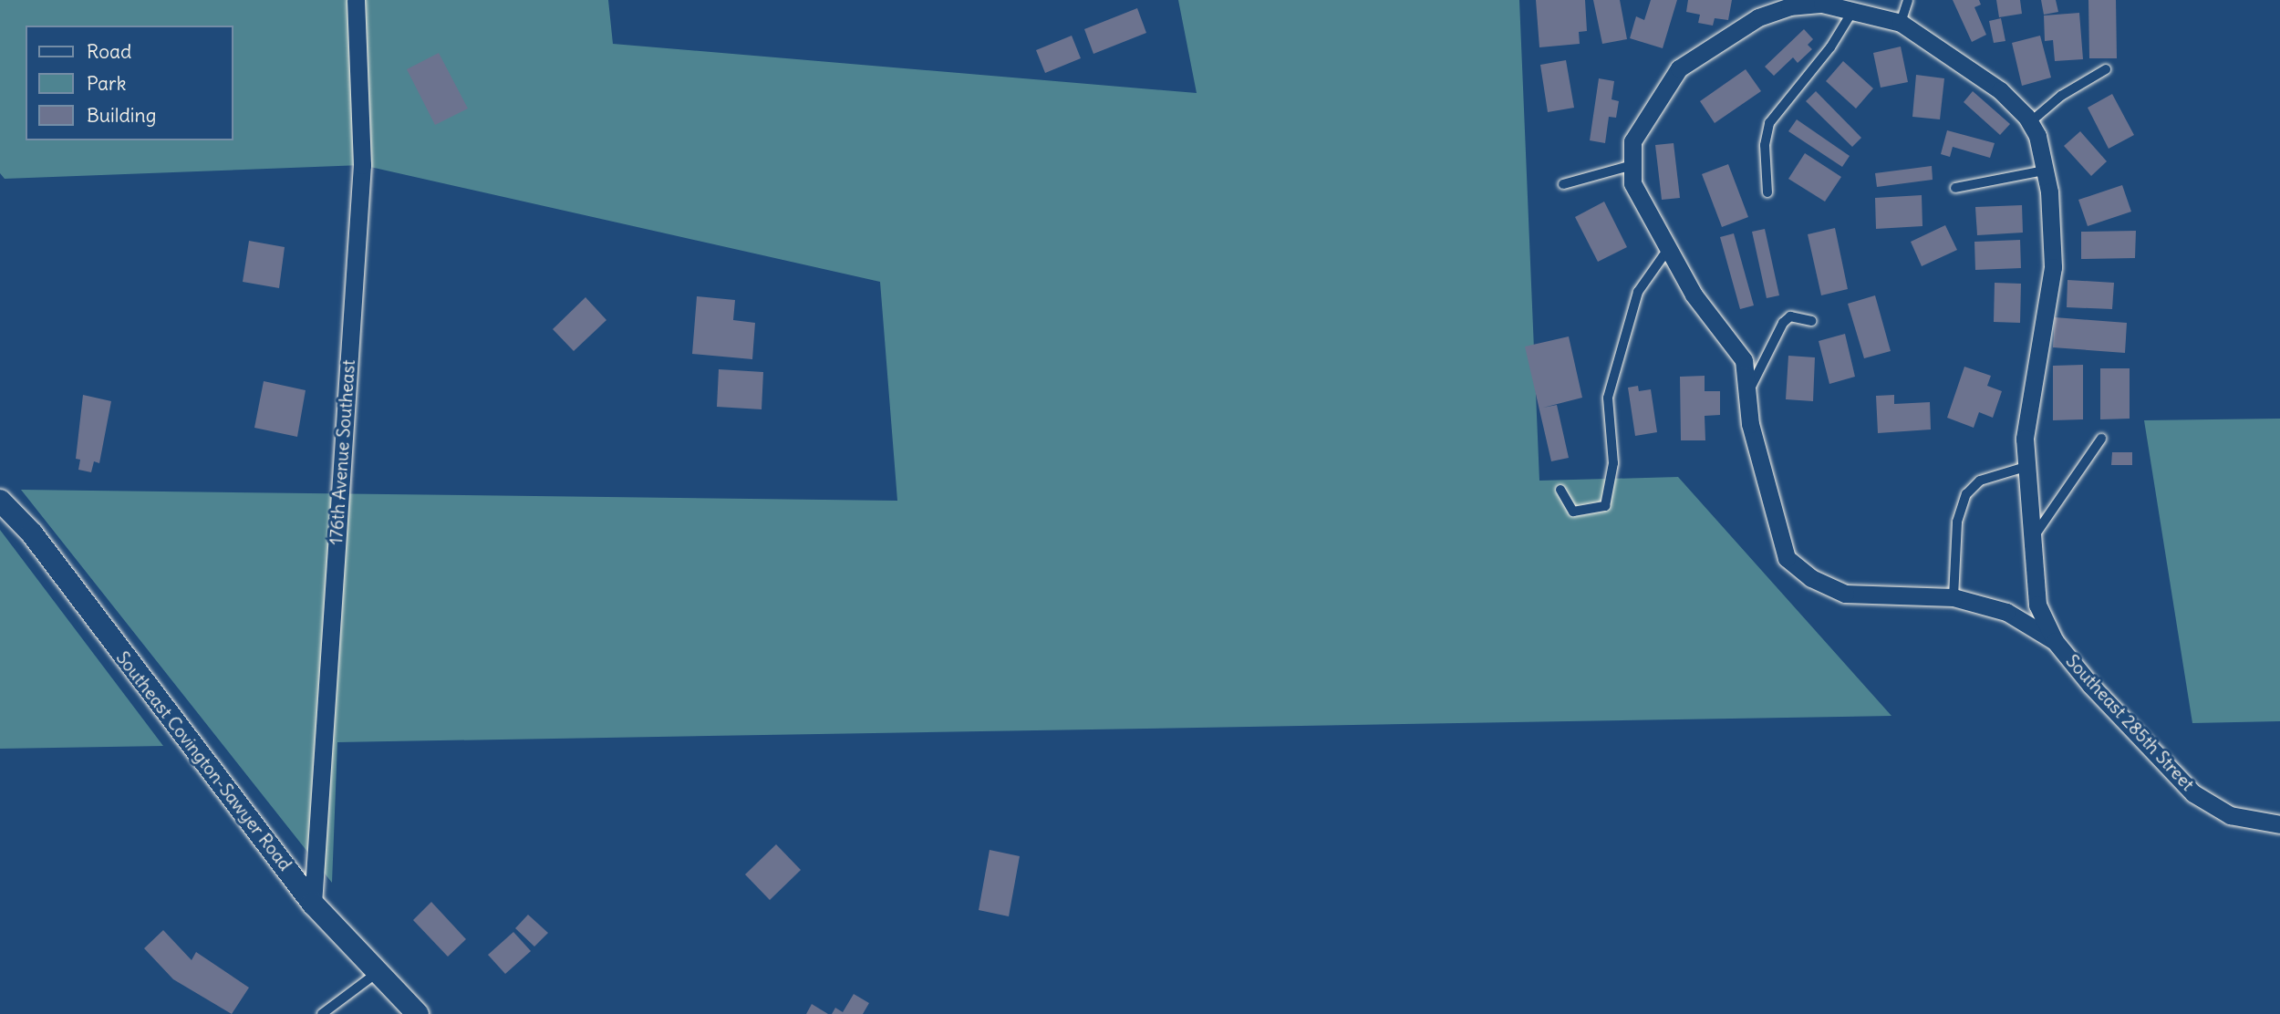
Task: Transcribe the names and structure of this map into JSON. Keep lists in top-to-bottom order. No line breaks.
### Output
{"streets":{"street":["176th Avenue Southeast","Southeast 285th Street","Southeast Covington-Sawyer Road"]},"crossings":[["176th Avenue Southeast","Southeast Covington-Sawyer Road"]],"legend":["Road","Park","Building"]}
